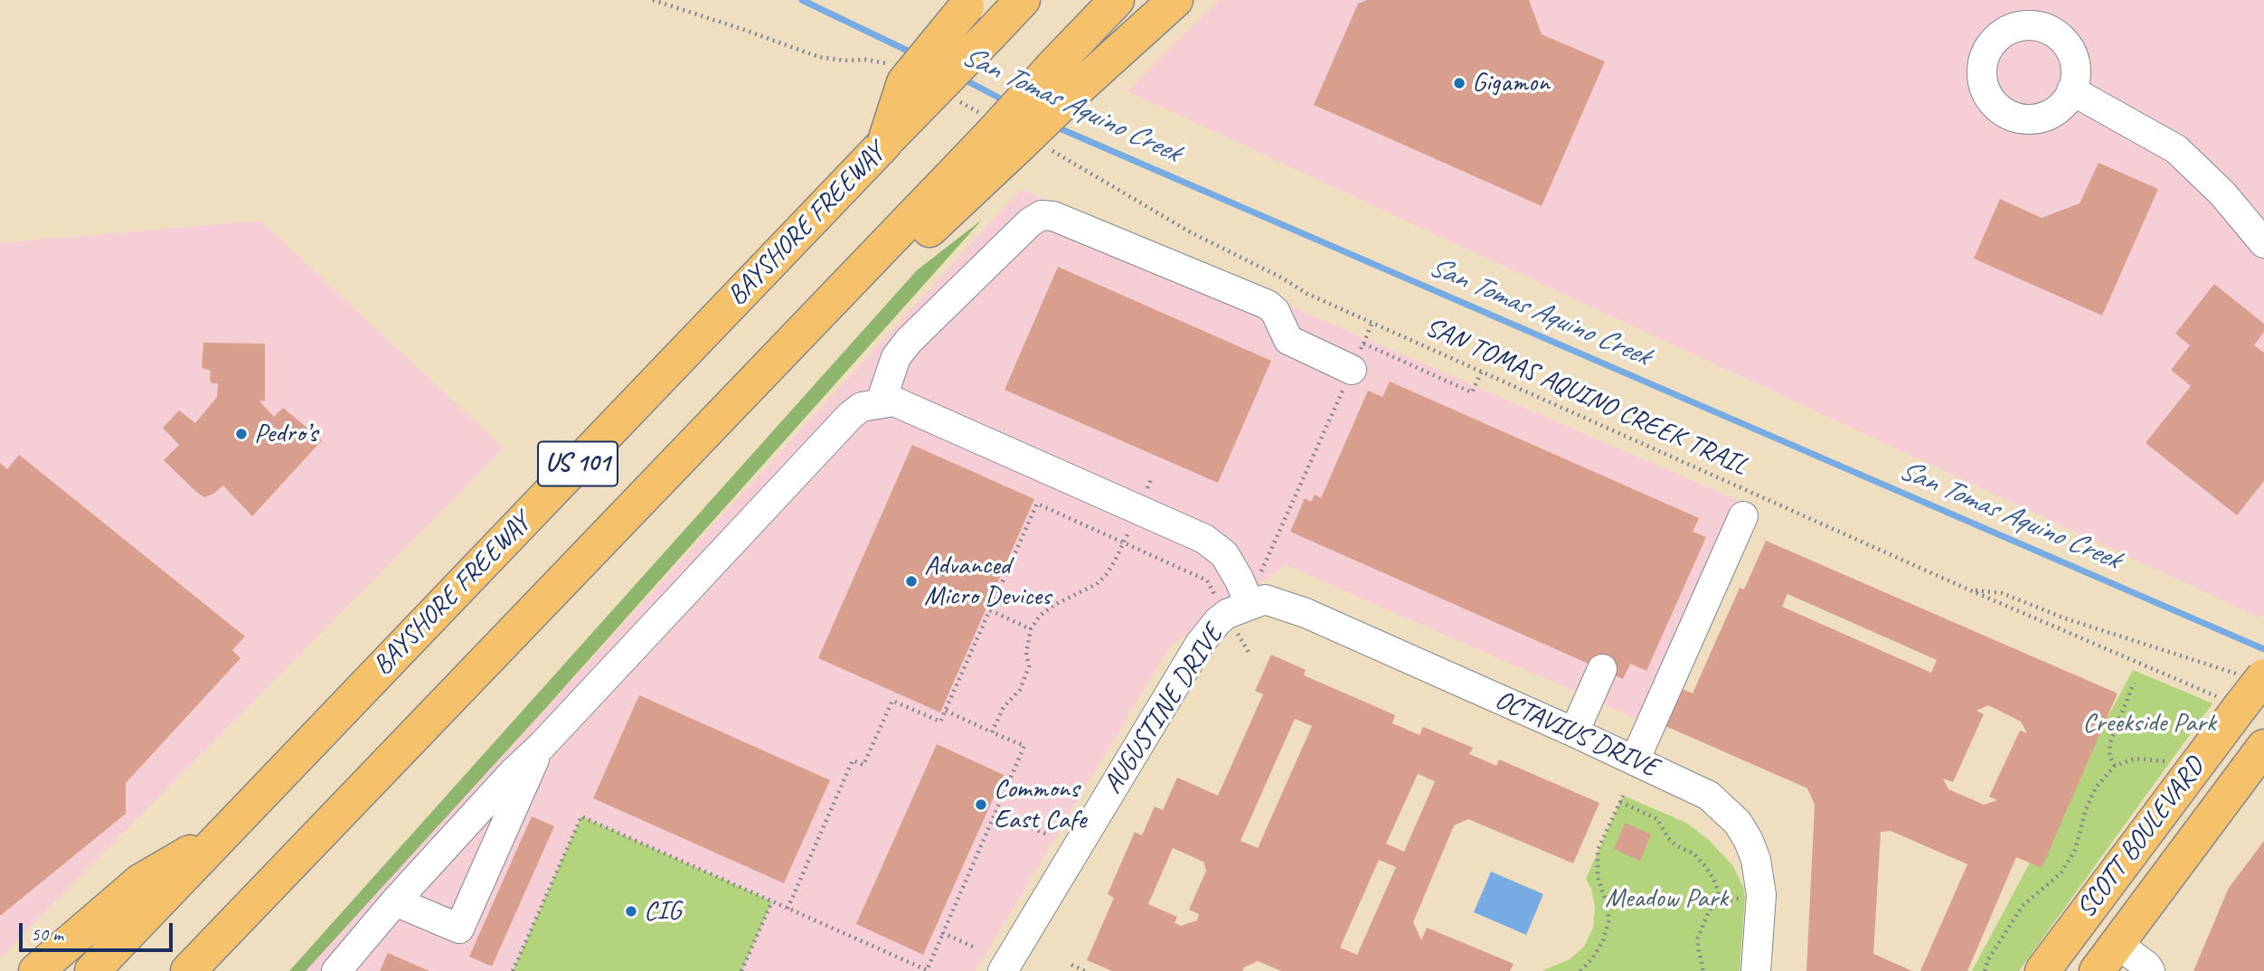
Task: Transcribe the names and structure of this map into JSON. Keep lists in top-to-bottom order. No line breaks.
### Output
{"streets":{"main road":["BAYSHORE FREEWAY","US 101","SCOTT BOULEVARD"],"street":["AUGUSTINE DRIVE","OCTAVIUS DRIVE"],"path":["SAN TOMAS AQUINO CREEK TRAIL"]},"crossings":[["SAN TOMAS AQUINO CREEK TRAIL","SCOTT BOULEVARD"],["AUGUSTINE DRIVE","OCTAVIUS DRIVE"]],"water":["San Tomas Aquino Creek"],"parks":["Creekside Park","Meadow Park"],"places":["Gigamon","Pedro’s","Advanced Micro Devices","Commons East Cafe","CIG"],"scale_bar":"50 m"}
